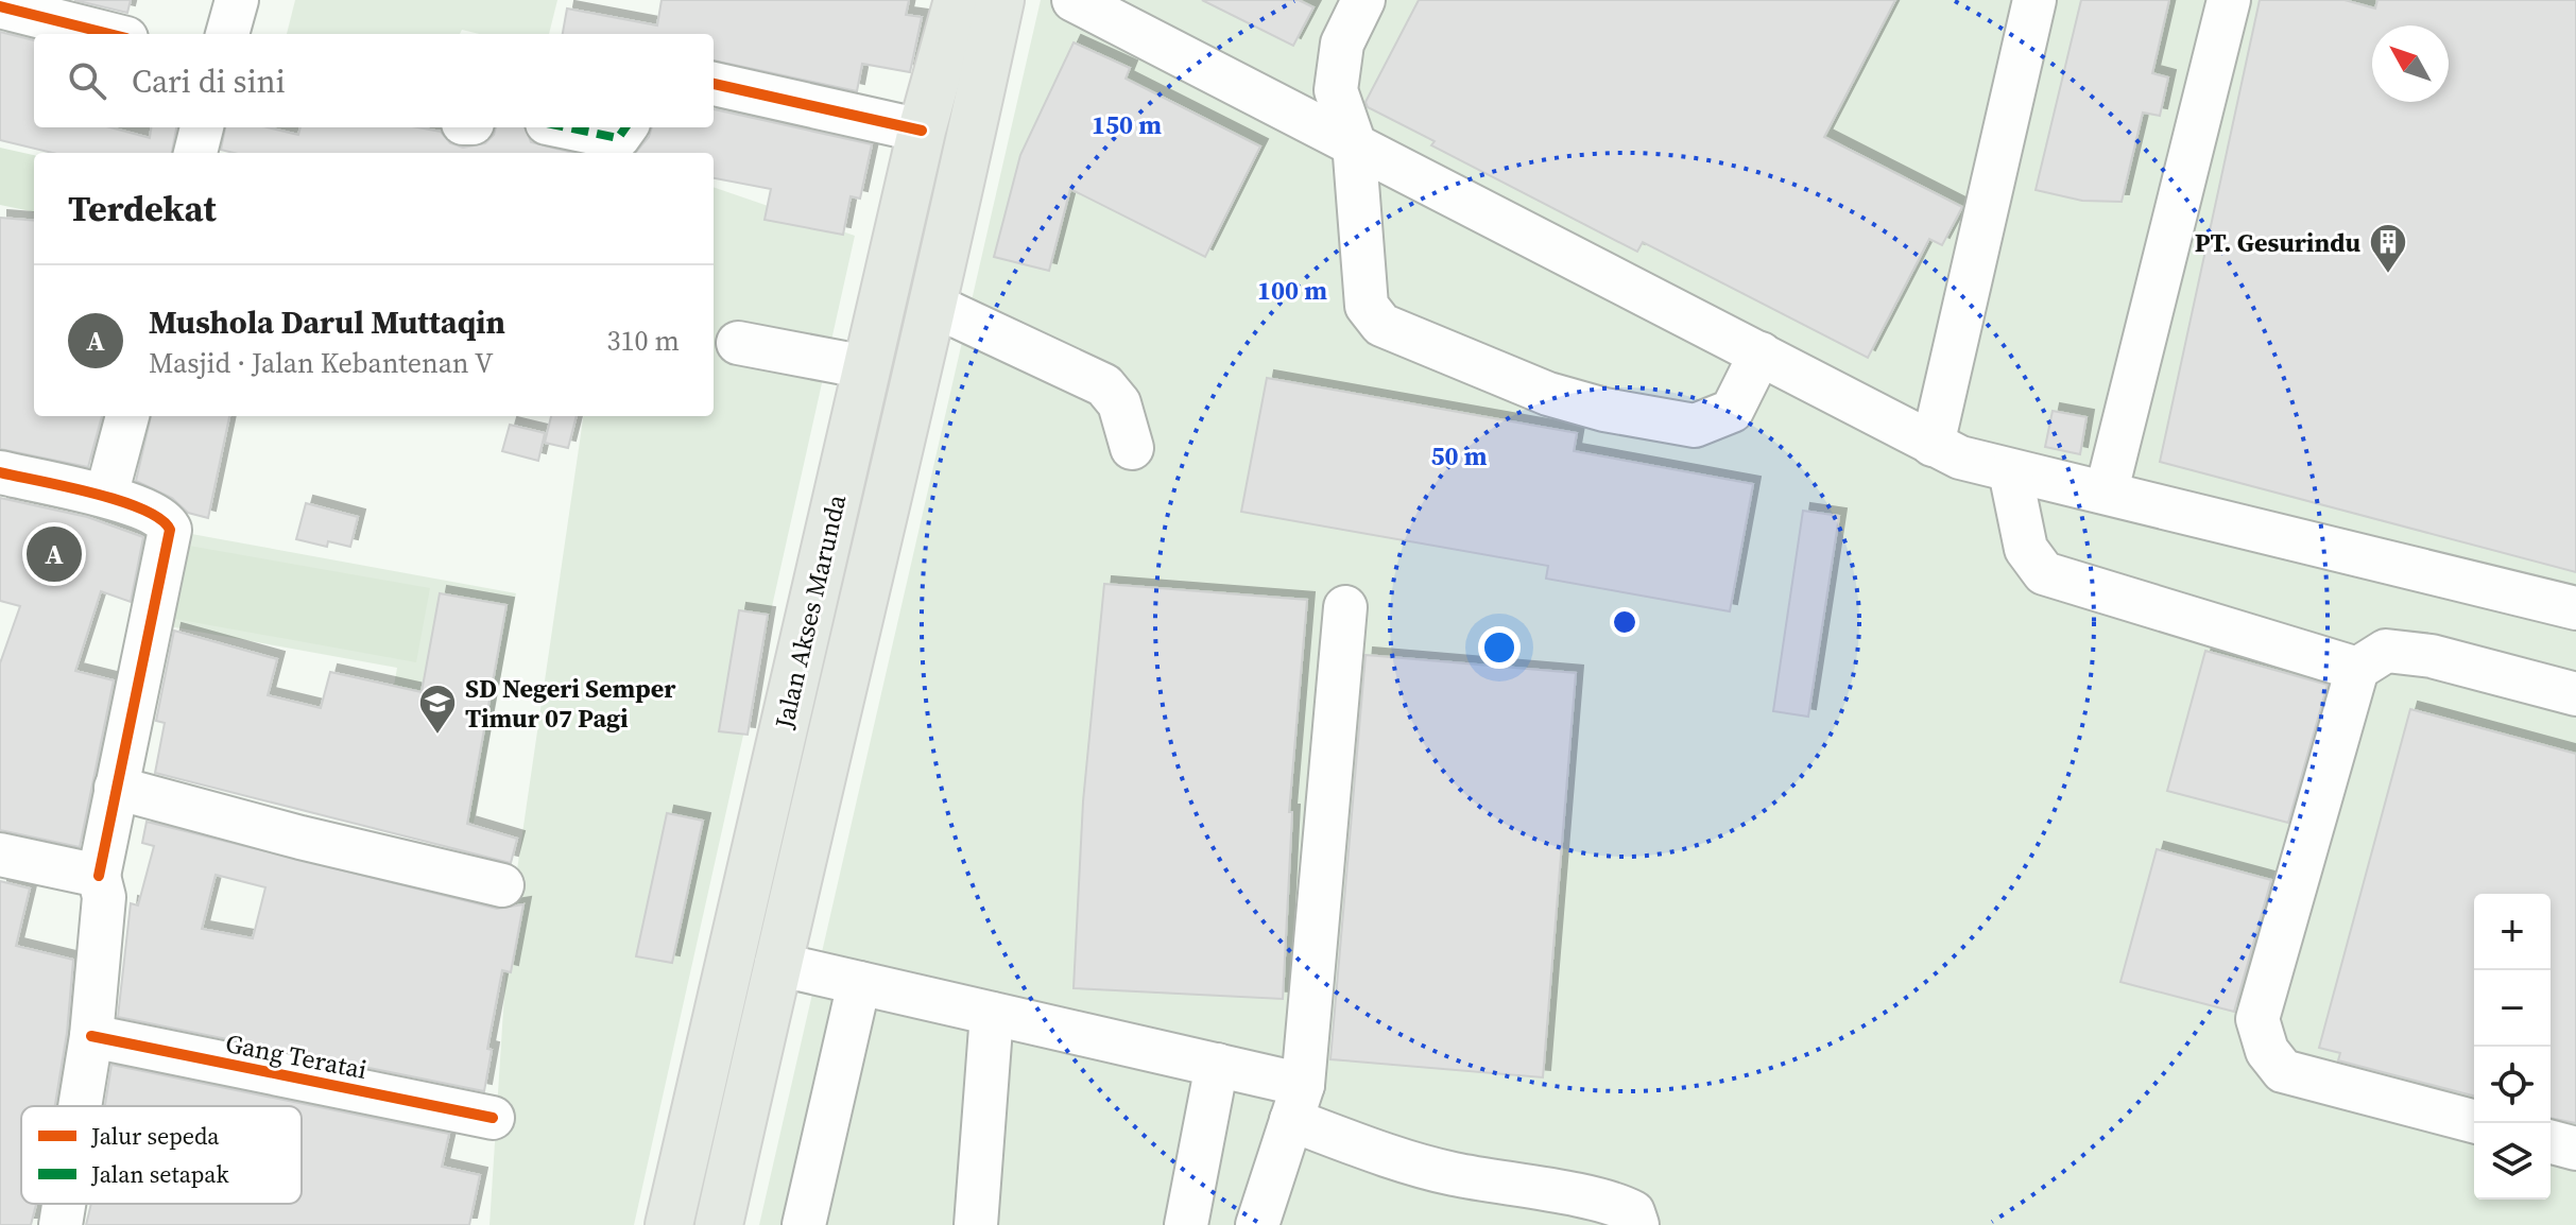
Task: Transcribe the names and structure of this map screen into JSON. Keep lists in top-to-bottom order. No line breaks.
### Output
{"streets":{"main road":["Jalan Akses Marunda"],"street":["Gang Teratai"]},"places":{"building":["PT. Gesurindu"],"school or university":["SD Negeri Semper Timur 07 Pagi"]},"legend":["Jalur sepeda","Jalan setapak"],"north":"top left","page":{"search":"Cari di sini","heading":"Terdekat","list":[{"mark":"A","name":"Mushola Darul Muttaqin","note":"Masjid · Jalan Kebantenan V","value":"310 m"}],"pins":"A","map_buttons":["+","−"]},"rings":["150 m","100 m","50 m"]}
